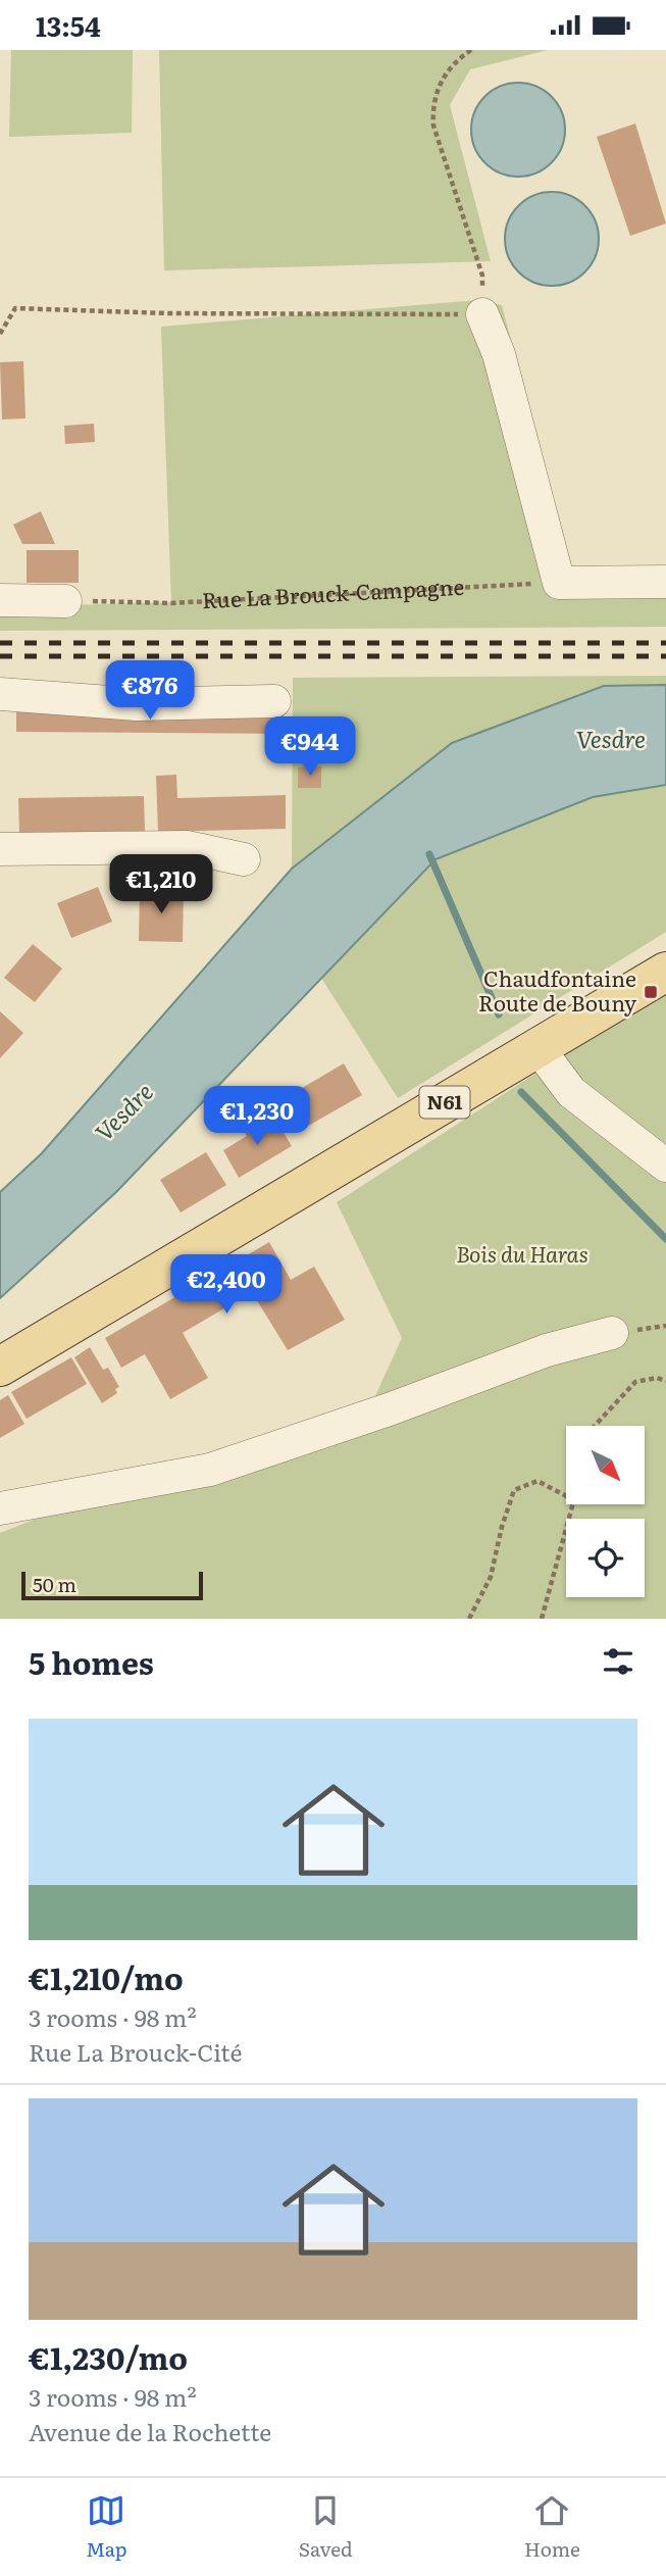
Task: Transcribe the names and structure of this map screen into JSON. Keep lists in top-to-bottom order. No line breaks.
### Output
{"streets":{"main road":["N61"],"path":["Rue La Brouck-Campagne"]},"water":["Vesdre"],"parks":["Bois du Haras"],"places":{"transit":["Chaudfontaine Route de Bouny"]},"scale_bar":"50 m","north":"bottom right","page":{"status":"13:54","price":["€876","€944","€1,210","€1,230","€2,400"],"scale":"50 m","heading":"5 homes","list":[{"name":"€1,210/mo","note":"3 rooms · 98 m² · Rue La Brouck-Cité"},{"name":"€1,230/mo","note":"3 rooms · 98 m² · Avenue de la Rochette"}],"tabs":["Map","Saved","Home"]}}
